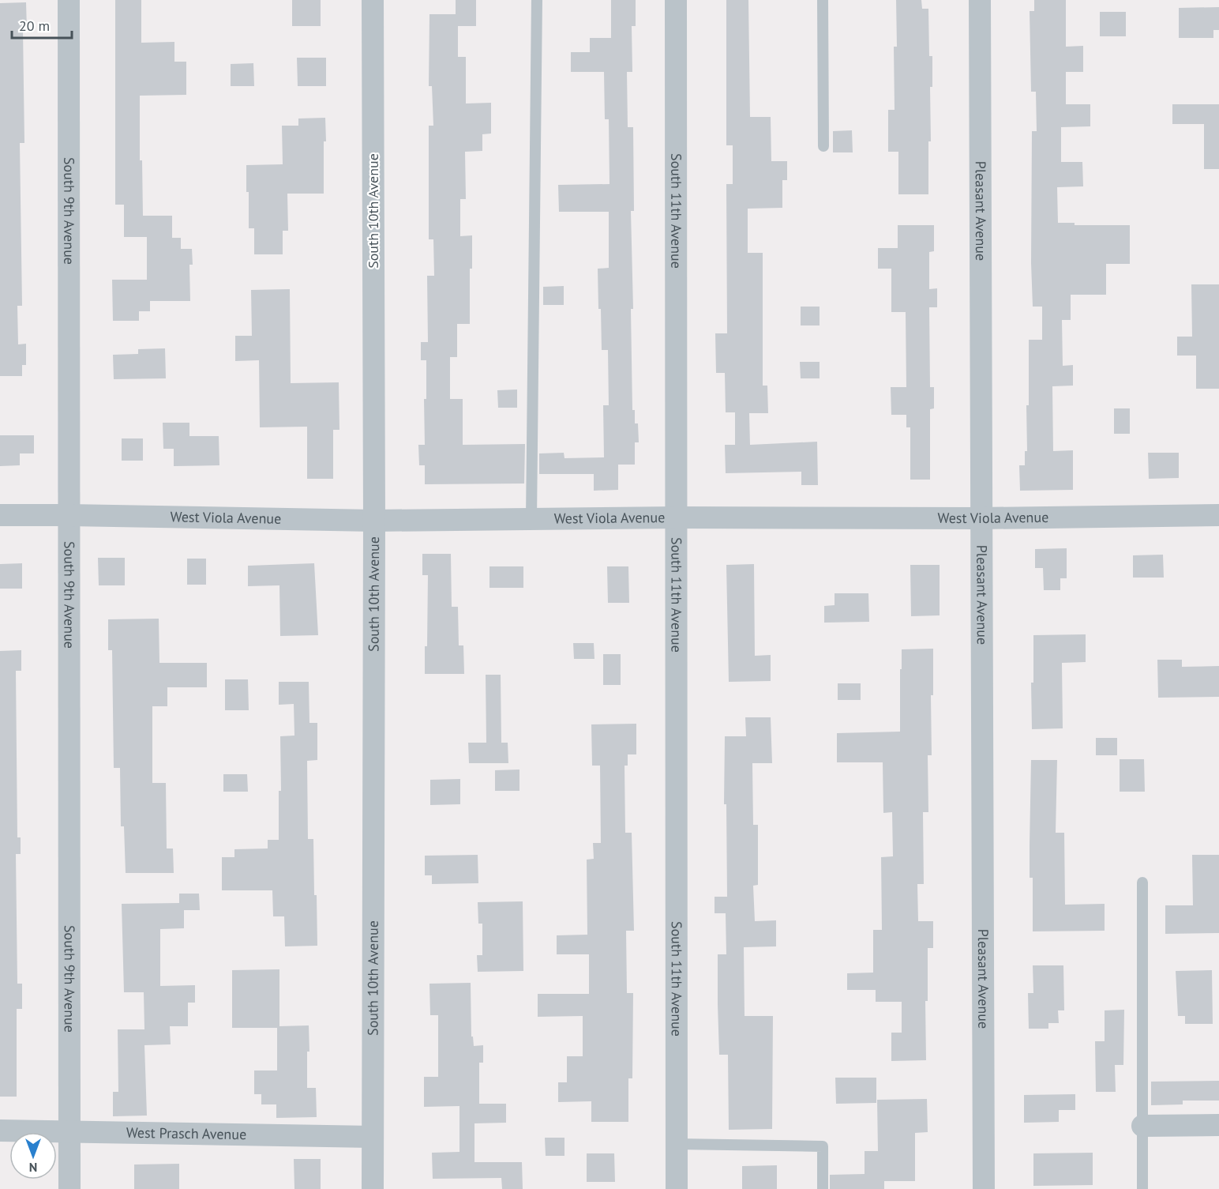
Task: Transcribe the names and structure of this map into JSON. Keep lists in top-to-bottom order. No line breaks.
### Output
{"streets":{"street":["South 9th Avenue","South 10th Avenue","South 11th Avenue","Pleasant Avenue","West Viola Avenue","West Prasch Avenue"]},"crossings":[["South 9th Avenue","West Viola Avenue"],["South 9th Avenue","West Prasch Avenue"],["South 10th Avenue","West Viola Avenue"],["South 10th Avenue","West Prasch Avenue"],["South 11th Avenue","West Viola Avenue"],["Pleasant Avenue","West Viola Avenue"]],"scale_bar":"20 m","north":"bottom"}
